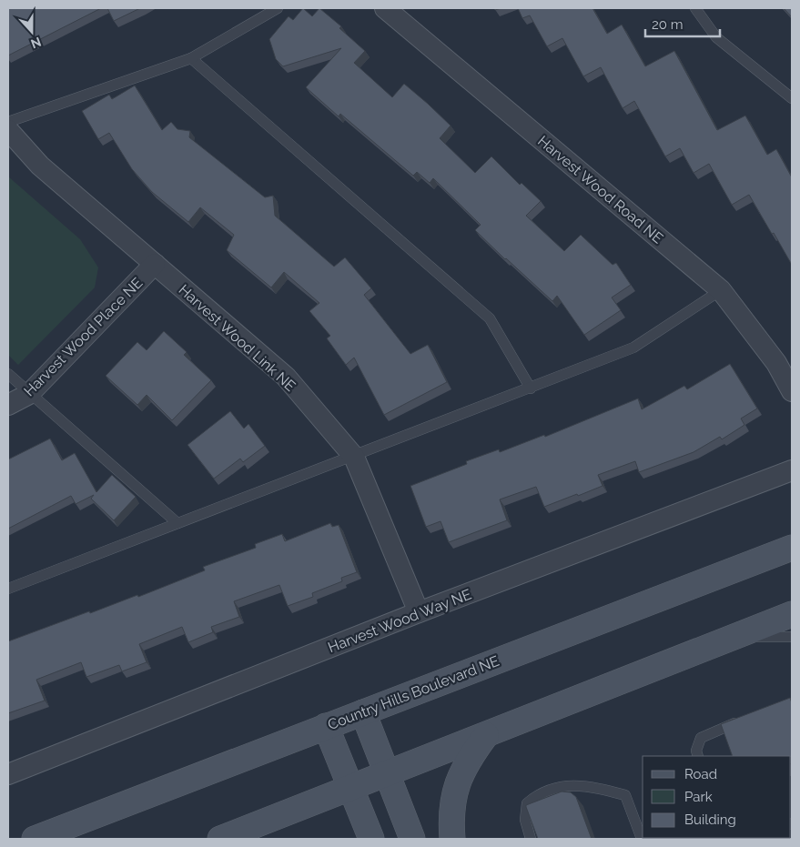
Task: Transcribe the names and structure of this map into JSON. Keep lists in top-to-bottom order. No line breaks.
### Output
{"streets":{"main road":["Country Hills Boulevard NE"],"street":["Harvest Wood Road NE","Harvest Wood Place NE","Harvest Wood Link NE","Harvest Wood Way NE"]},"crossings":[["Harvest Wood Place NE","Harvest Wood Link NE"],["Harvest Wood Link NE","Harvest Wood Way NE"]],"legend":["Road","Park","Building"],"scale_bar":"20 m","north":"bottom"}
